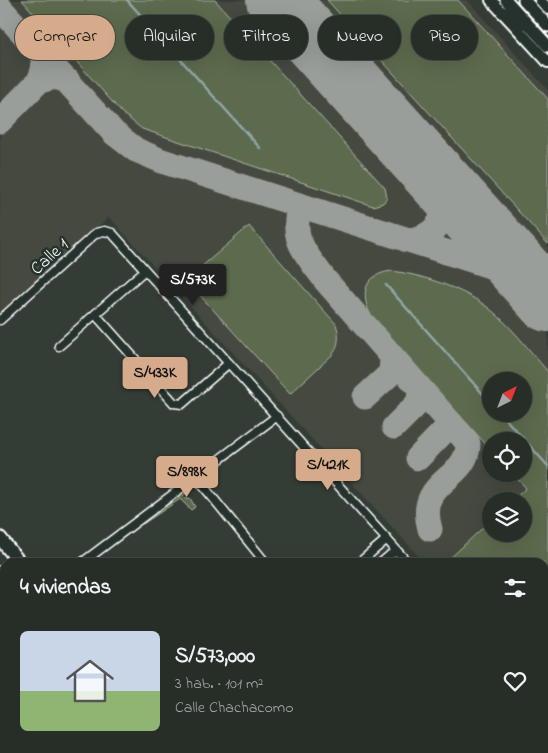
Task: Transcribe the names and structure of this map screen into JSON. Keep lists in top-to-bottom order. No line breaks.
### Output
{"streets":{"street":["Calle 1"]},"north":"top right","page":{"chip":["Comprar","Alquilar","Filtros","Nuevo","Piso"],"price":["S/573K","S/433K","S/421K","S/898K"],"heading":"4 viviendas","list":[{"name":"S/573,000","note":"3 hab. · 101 m² · Calle Chachacomo"}]}}
